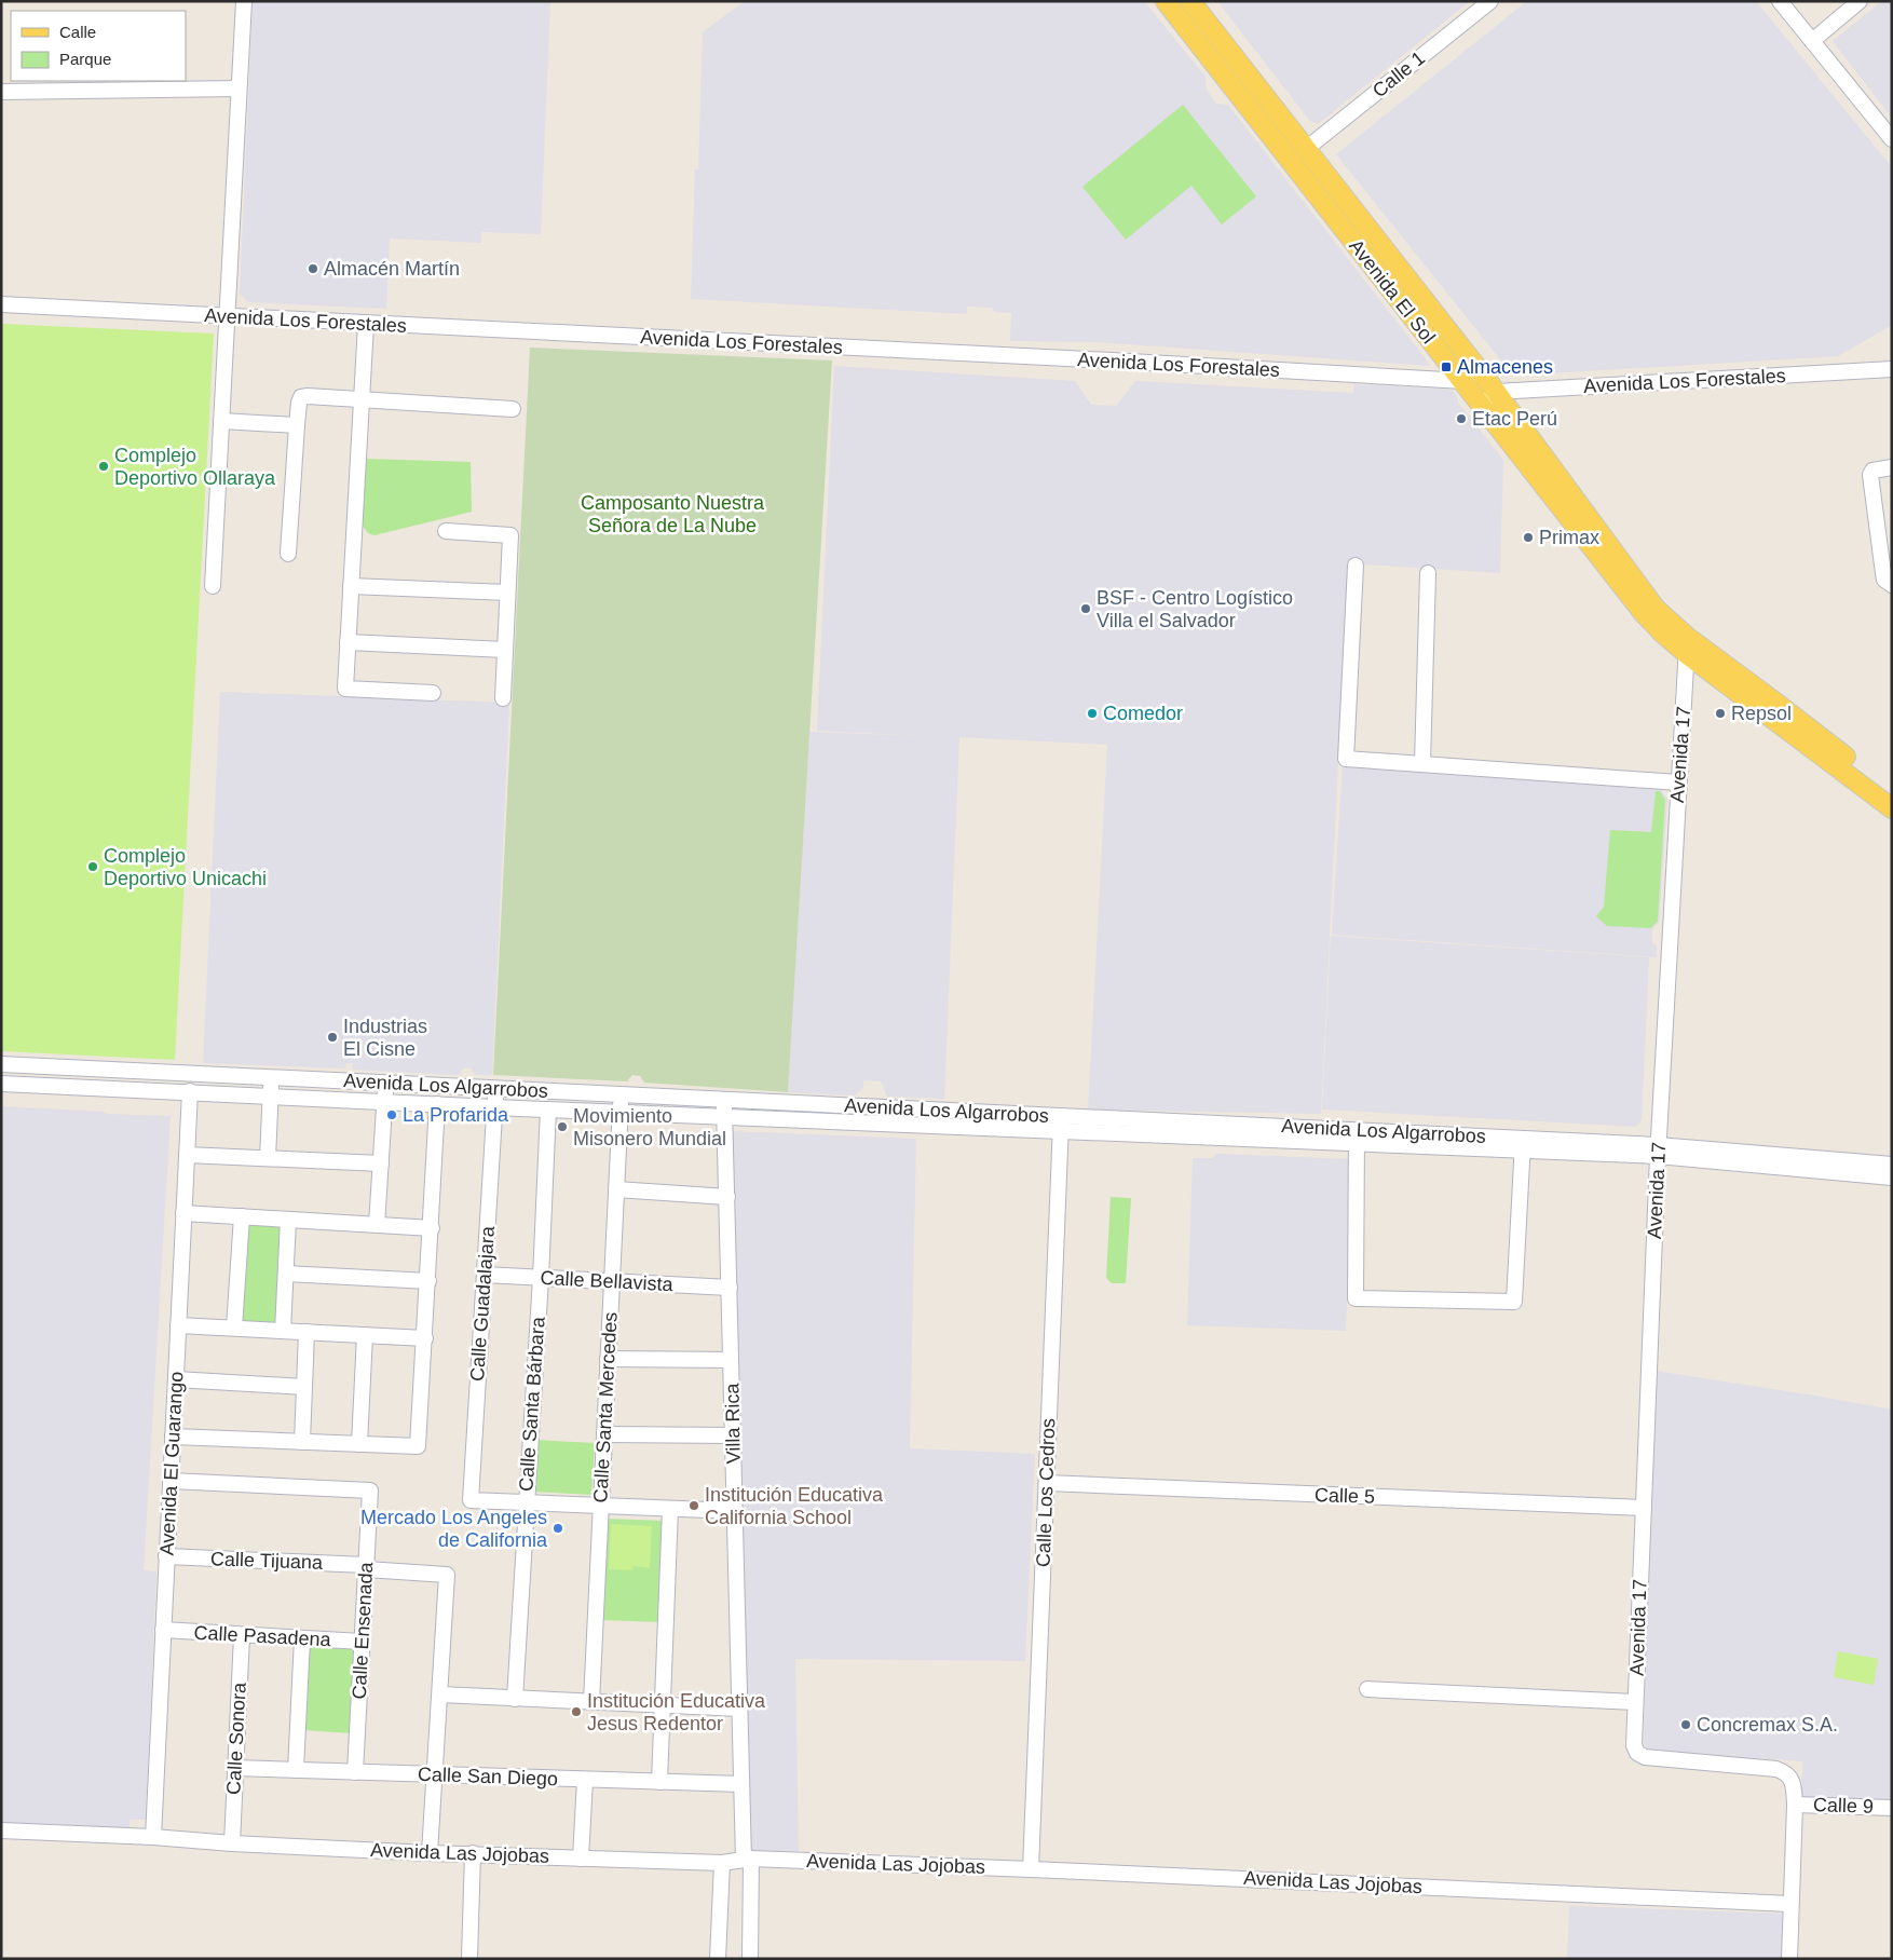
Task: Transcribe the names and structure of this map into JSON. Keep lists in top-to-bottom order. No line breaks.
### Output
{"streets":{"main road":["Avenida El Sol"],"street":["Calle 1","Avenida Los Forestales","Avenida 17","Avenida Los Algarrobos","Calle Bellavista","Calle Guadalajara","Calle Santa Bárbara","Calle Santa Mercedes","Villa Rica","Avenida El Guarango","Calle Los Cedros","Calle 5","Calle Tijuana","Calle Ensenada","Calle Pasadena","Calle Sonora","Calle San Diego","Calle 9","Avenida Las Jojobas"]},"crossings":[["Calle 1","Avenida El Sol"],["Avenida El Sol","Avenida Los Forestales"],["Avenida El Sol","Avenida 17"],["Avenida 17","Avenida Los Algarrobos"],["Avenida 17","Calle 5"],["Avenida 17","Calle 9"],["Avenida Los Algarrobos","Calle Guadalajara"],["Avenida Los Algarrobos","Calle Santa Bárbara"],["Avenida Los Algarrobos","Calle Santa Mercedes"],["Avenida Los Algarrobos","Villa Rica"],["Avenida Los Algarrobos","Avenida El Guarango"],["Avenida Los Algarrobos","Calle Los Cedros"],["Calle Bellavista","Calle Guadalajara"],["Calle Bellavista","Calle Santa Bárbara"],["Calle Bellavista","Calle Santa Mercedes"],["Calle Bellavista","Villa Rica"],["Calle Guadalajara","Calle Santa Bárbara"],["Villa Rica","Calle San Diego"],["Villa Rica","Avenida Las Jojobas"],["Avenida El Guarango","Calle Tijuana"],["Avenida El Guarango","Calle Ensenada"],["Avenida El Guarango","Calle Pasadena"],["Avenida El Guarango","Avenida Las Jojobas"],["Calle Los Cedros","Calle 5"],["Calle Los Cedros","Avenida Las Jojobas"],["Calle Tijuana","Calle Ensenada"],["Calle Ensenada","Calle Pasadena"],["Calle Ensenada","Calle San Diego"],["Calle Pasadena","Calle Sonora"],["Calle Sonora","Calle San Diego"],["Calle Sonora","Avenida Las Jojobas"]],"parks":["Camposanto Nuestra Señora de La Nube"],"places":{"other":["Almacén Martín","Etac Perú","Complejo Deportivo Ollaraya","Primax","BSF - Centro Logístico Villa el Salvador","Comedor","Repsol","Complejo Deportivo Unicachi","Industrias El Cisne","La Profarida","Movimiento Misonero Mundial","Institución Educativa California School","Mercado Los Angeles de California","Institución Educativa Jesus Redentor","Concremax S.A."],"transit":["Almacenes"]},"legend":["Calle","Parque"]}
